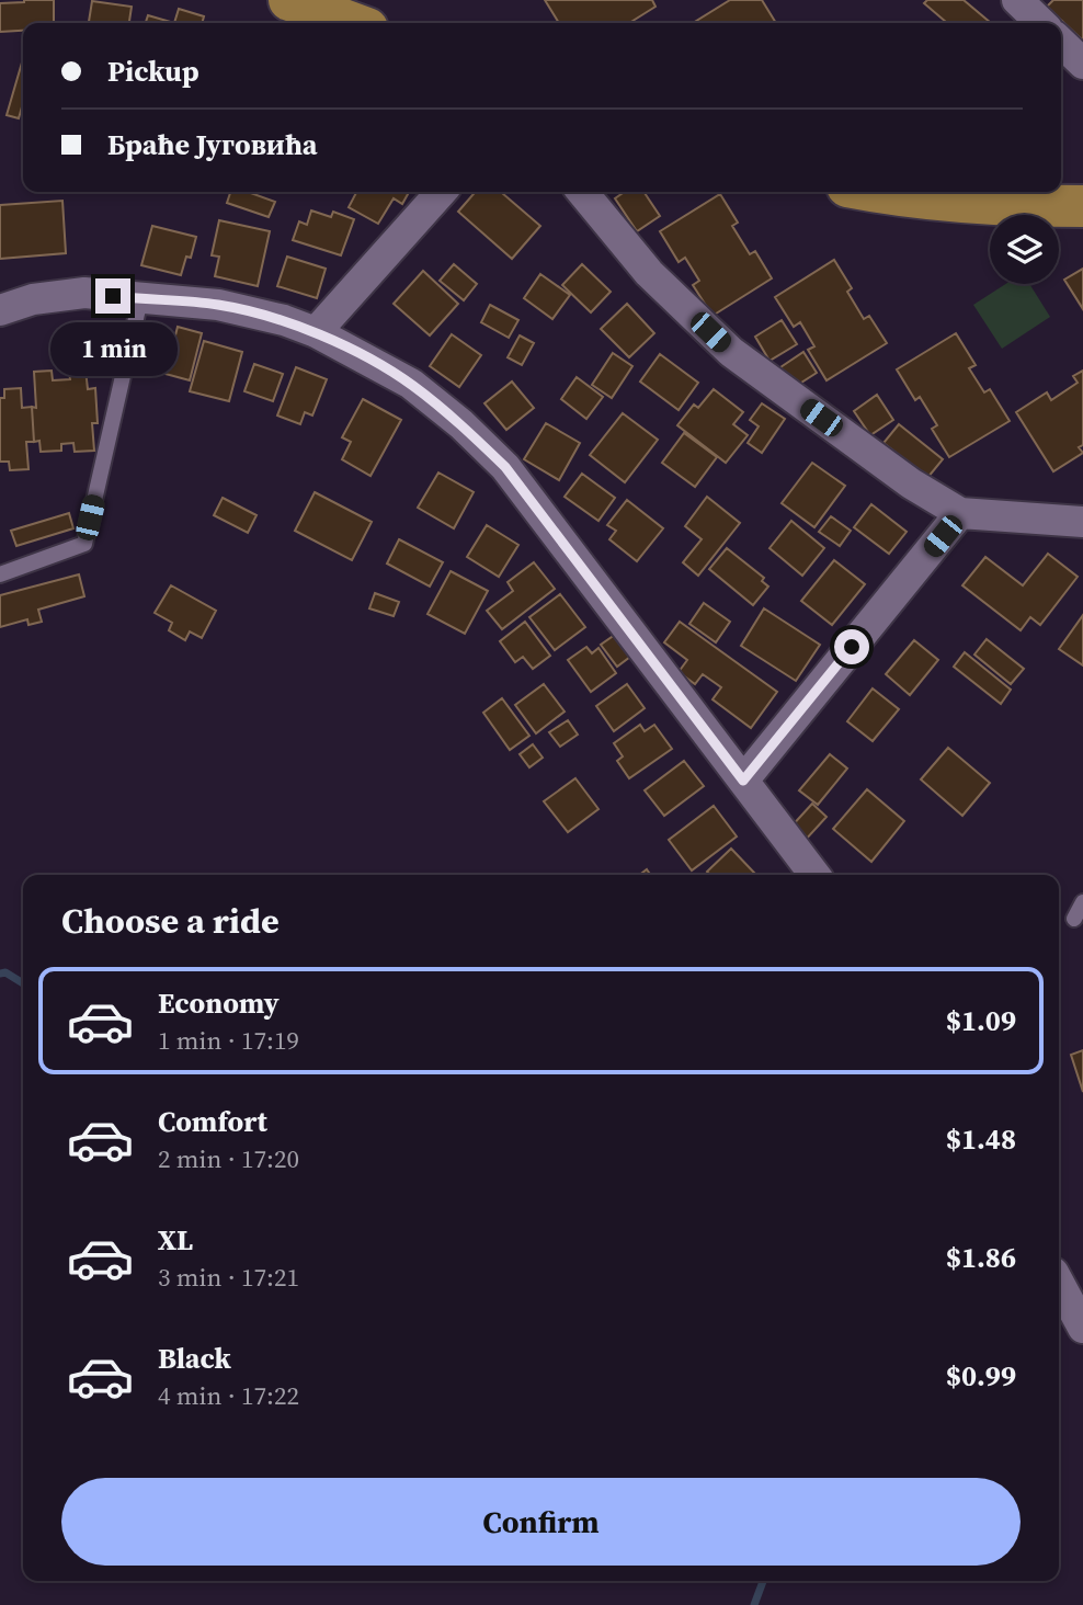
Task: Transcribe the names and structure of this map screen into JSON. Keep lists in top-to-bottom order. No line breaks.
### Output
{"page":{"banner":["Pickup","Браће Југовића"],"bubble":"1 min","heading":"Choose a ride","list":[{"name":"Economy","note":"1 min · 17:19","value":"$1.09"},{"name":"Comfort","note":"2 min · 17:20","value":"$1.48"},{"name":"XL","note":"3 min · 17:21","value":"$1.86"},{"name":"Black","note":"4 min · 17:22","value":"$0.99"}],"buttons":"Confirm"}}
